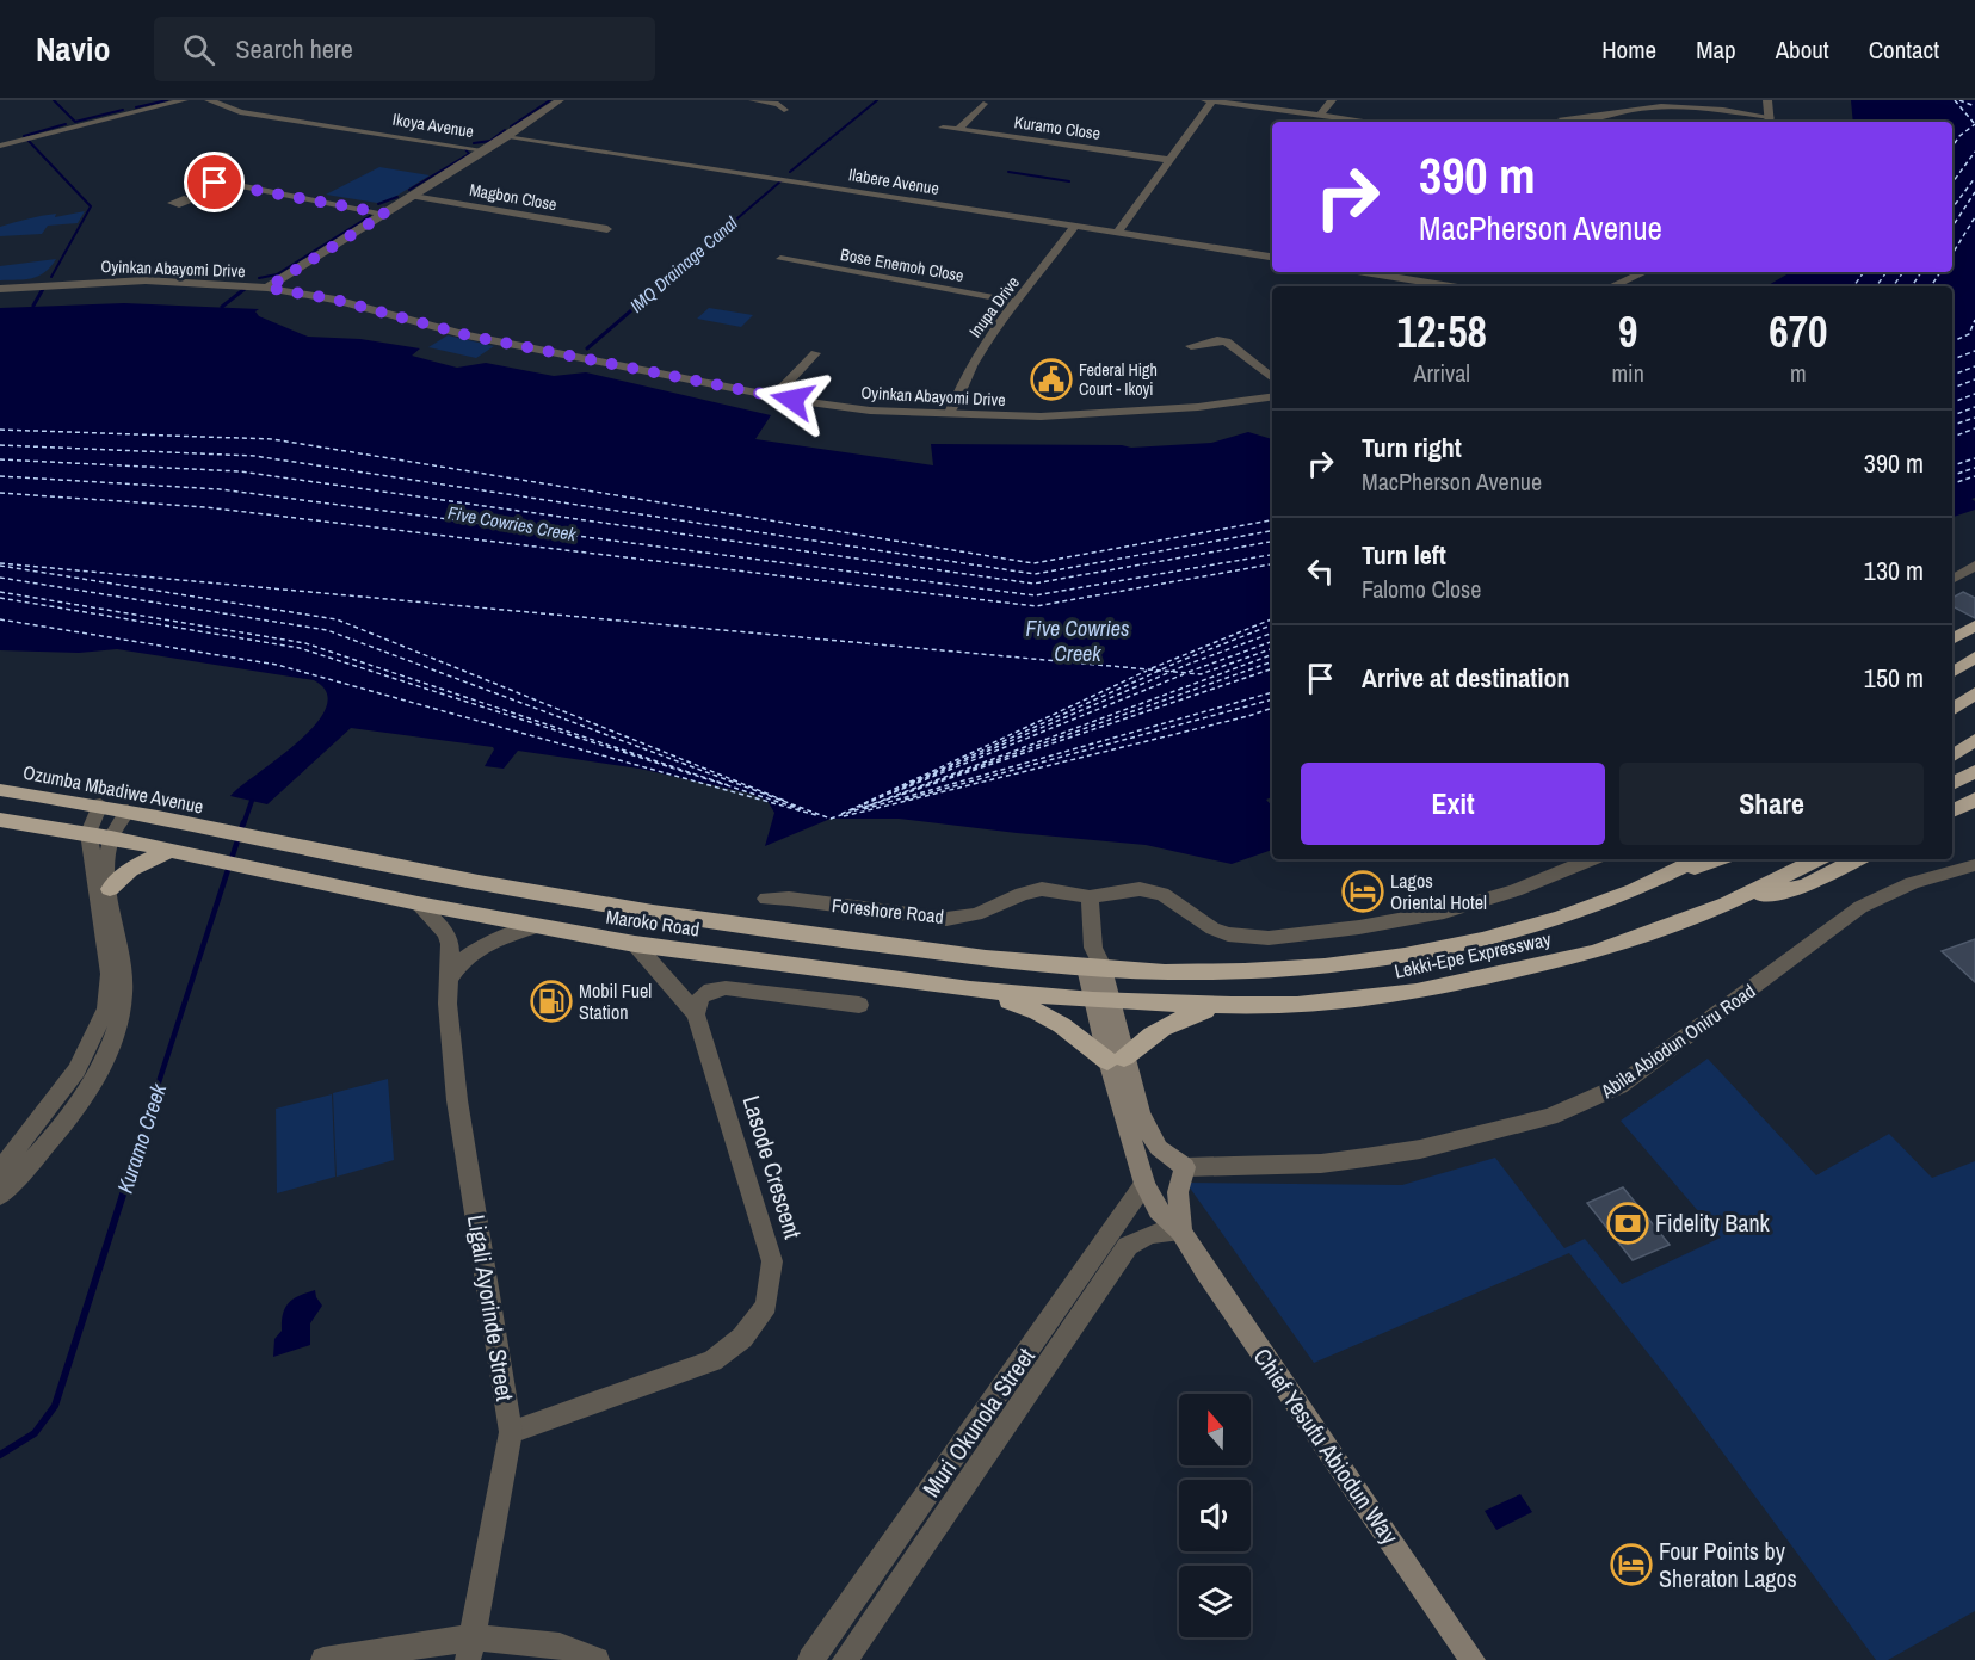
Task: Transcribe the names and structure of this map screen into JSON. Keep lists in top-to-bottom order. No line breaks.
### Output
{"streets":{"highway":["Ozumba Mbadiwe Avenue","Maroko Road","Lekki-Epe Expressway"],"main road":["Chief Yesufu Abiodun Way"],"street":["Ikoya Avenue","Kuramo Close","Ilabere Avenue","Magbon Close","Bose Enemoh Close","Oyinkan Abayomi Drive","Inupa Drive","Foreshore Road","Abila Abiodun Oniru Road","Lasode Crescent","Ligali Ayorinde Street","Muri Okunola Street"]},"crossings":[["Ilabere Avenue","Inupa Drive"],["Bose Enemoh Close","Inupa Drive"],["Oyinkan Abayomi Drive","Inupa Drive"],["Ozumba Mbadiwe Avenue","Maroko Road"],["Maroko Road","Lekki-Epe Expressway"],["Maroko Road","Lasode Crescent"],["Maroko Road","Ligali Ayorinde Street"],["Maroko Road","Chief Yesufu Abiodun Way"],["Lekki-Epe Expressway","Chief Yesufu Abiodun Way"],["Abila Abiodun Oniru Road","Chief Yesufu Abiodun Way"],["Lasode Crescent","Ligali Ayorinde Street"],["Muri Okunola Street","Chief Yesufu Abiodun Way"]],"water":["IMQ Drainage Canal","Five Cowries Creek","Kuramo Creek"],"places":{"public building":["Federal High Court - Ikoyi"],"hotel":["Lagos Oriental Hotel","Four Points by Sheraton Lagos"],"fuel station":["Mobil Fuel Station"],"bank":["Fidelity Bank"]},"north":"top","page":{"header":"Navio","search":"Search here","nav":["Home","Map","About","Contact"],"turn":["390 m","MacPherson Avenue"],"eta":["12:58","Arrival","9","min","670","m"],"list":[{"name":"Turn right","note":"MacPherson Avenue","value":"390 m"},{"name":"Turn left","note":"Falomo Close","value":"130 m"},{"name":"Arrive at destination","value":"150 m"}],"buttons":["Exit","Share"]}}
